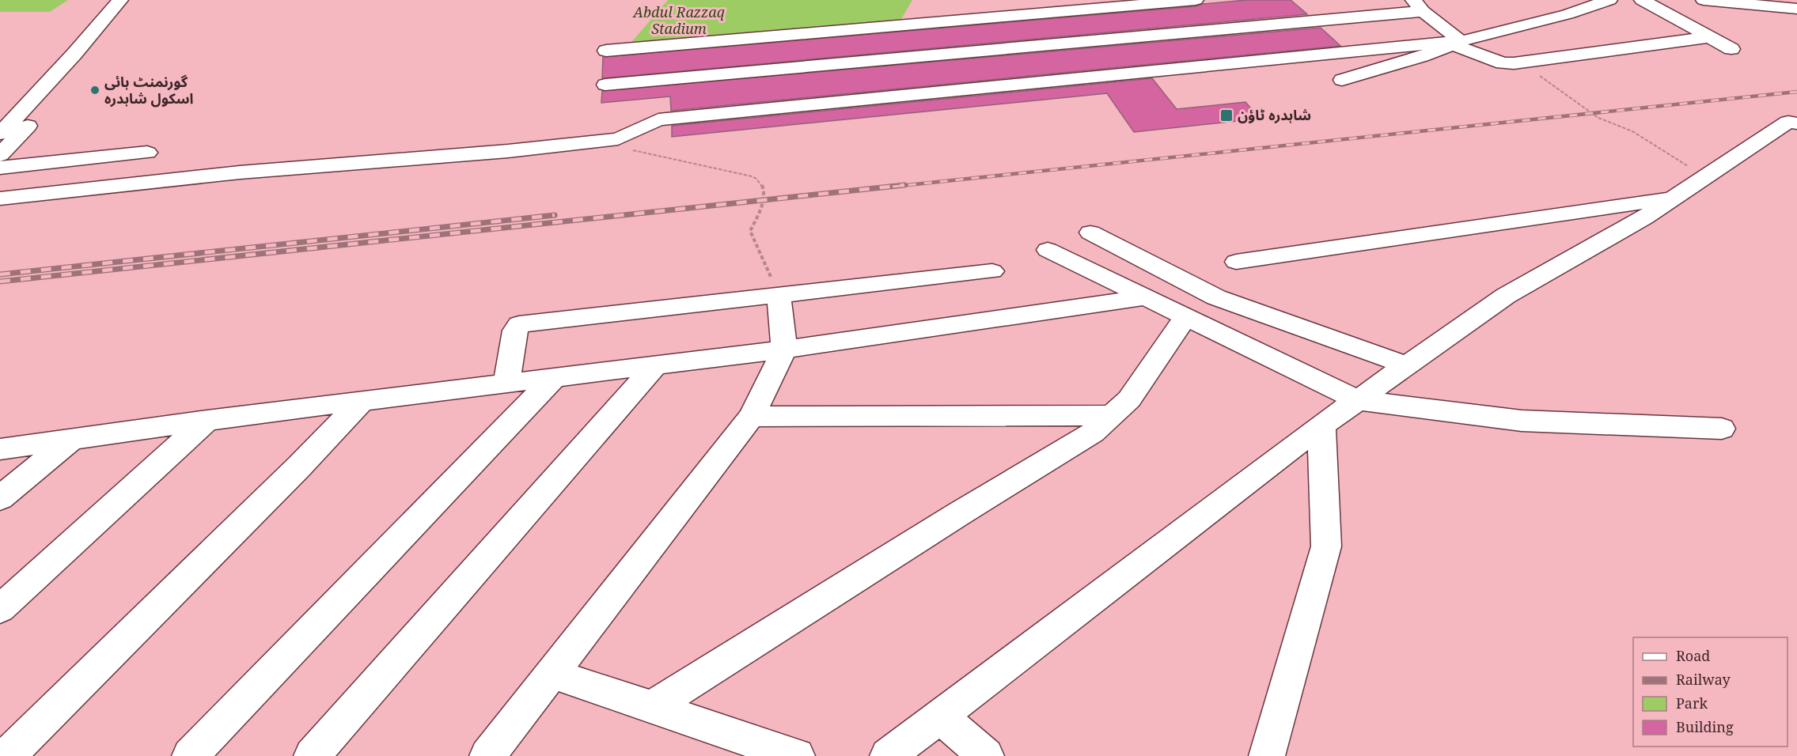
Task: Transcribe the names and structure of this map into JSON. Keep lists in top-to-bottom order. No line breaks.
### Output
{"parks":["Abdul Razzaq Stadium"],"places":{"other":["گورنمنٹ ہائی اسکول شاہدرہ"],"transit":["شاہدرہ ٹاؤن"]},"legend":["Road","Railway","Park","Building"]}
